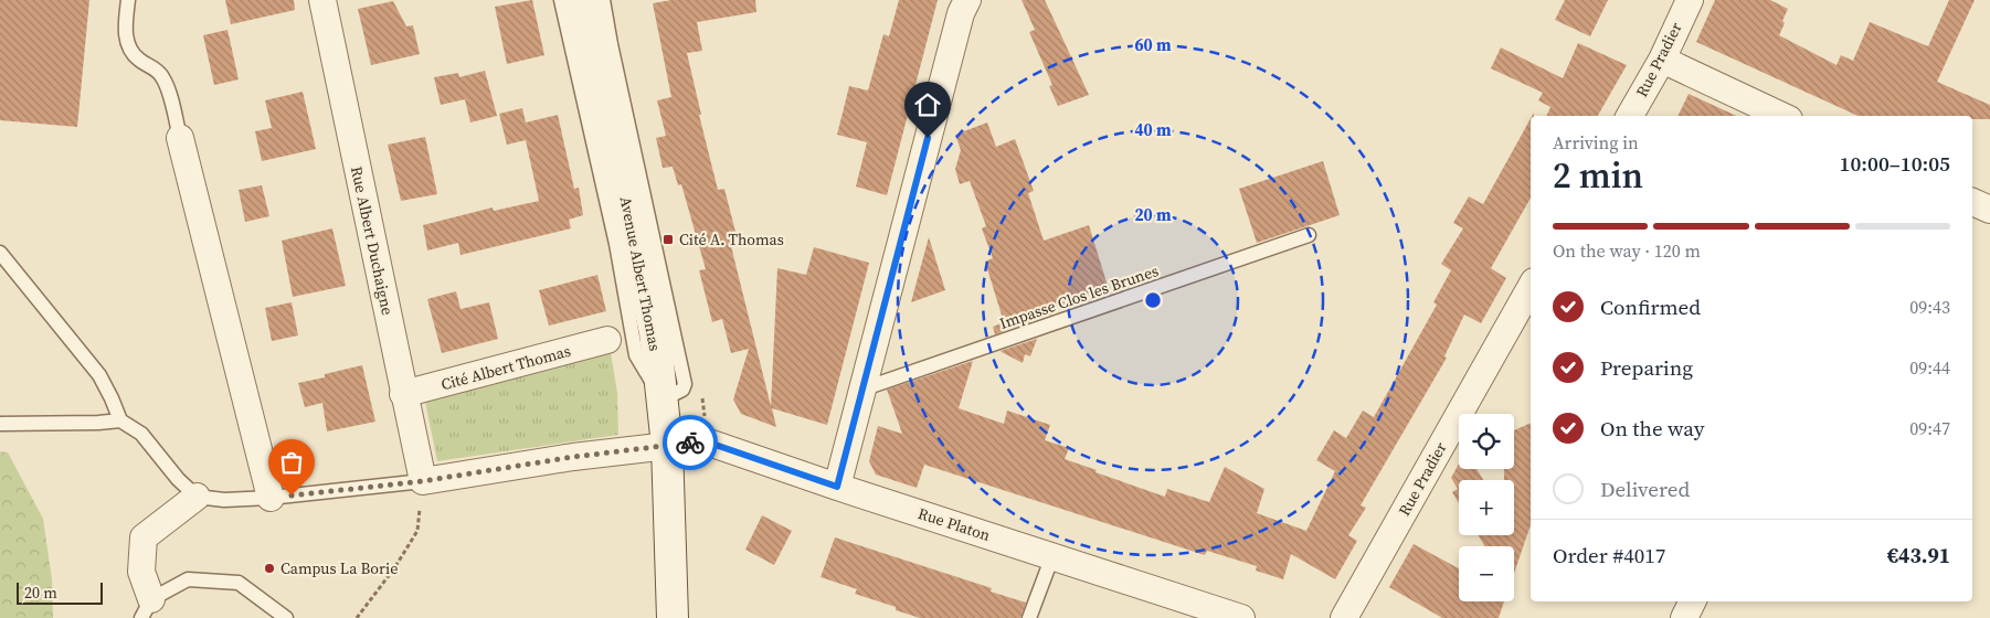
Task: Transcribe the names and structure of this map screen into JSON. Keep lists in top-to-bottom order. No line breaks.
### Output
{"streets":{"street":["Rue Pradier","Rue Albert Duchaigne","Avenue Albert Thomas","Cité Albert Thomas","Rue Platon"],"lane":["Impasse Clos les Brunes"]},"crossings":[["Rue Albert Duchaigne","Cité Albert Thomas"],["Rue Albert Duchaigne","Rue Platon"],["Avenue Albert Thomas","Rue Platon"]],"places":{"transit":["Cité A. Thomas"],"other":["Campus La Borie"]},"scale_bar":"20 m","page":{"heading":["2 min","Arriving in","10:00–10:05"],"panel":["Order #4017","€43.91"],"bar":"On the way · 120 m","list":[["Confirmed","09:43"],["Preparing","09:44"],["On the way","09:47"],"Delivered"],"map_buttons":["+","−"],"scale":"20 m"},"rings":["60 m","40 m","20 m"]}
